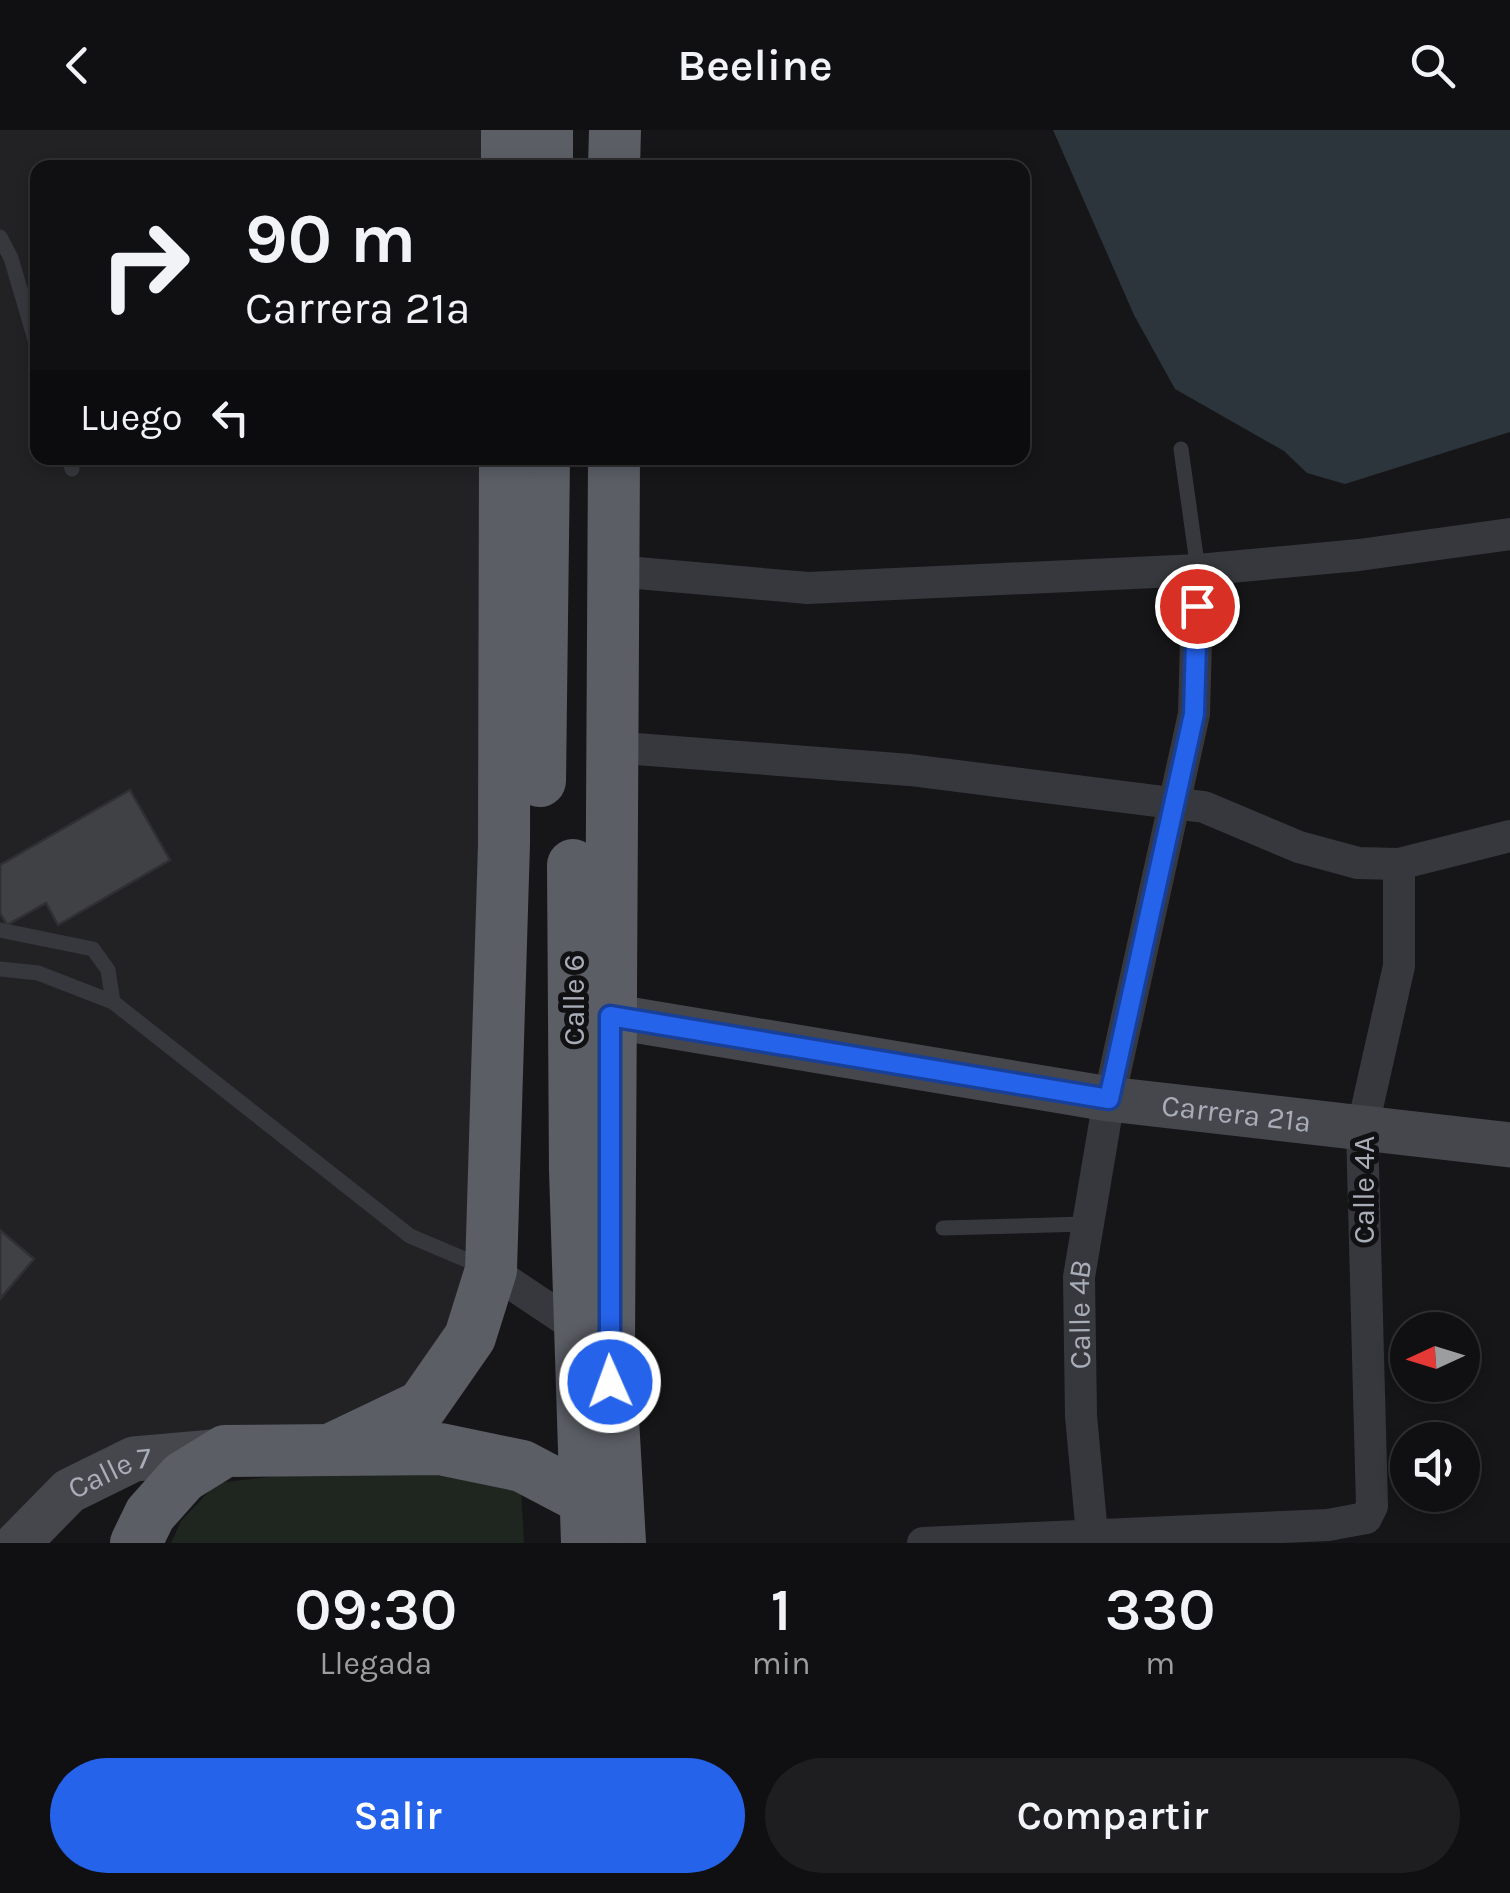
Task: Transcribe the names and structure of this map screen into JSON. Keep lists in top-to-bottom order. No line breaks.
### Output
{"streets":{"highway":["Calle 6"],"main road":["Carrera 21a","Calle 7"],"street":["Calle 4A","Calle 4B"]},"crossings":[["Carrera 21a","Calle 4A"],["Carrera 21a","Calle 4B"],["Calle 4A","Calle 4B"]],"north":"left","page":{"header":"Beeline","turn":["90 m","Carrera 21a"],"then":"Luego","eta":["09:30","Llegada","1","min","330","m"],"buttons":["Salir","Compartir"]}}
